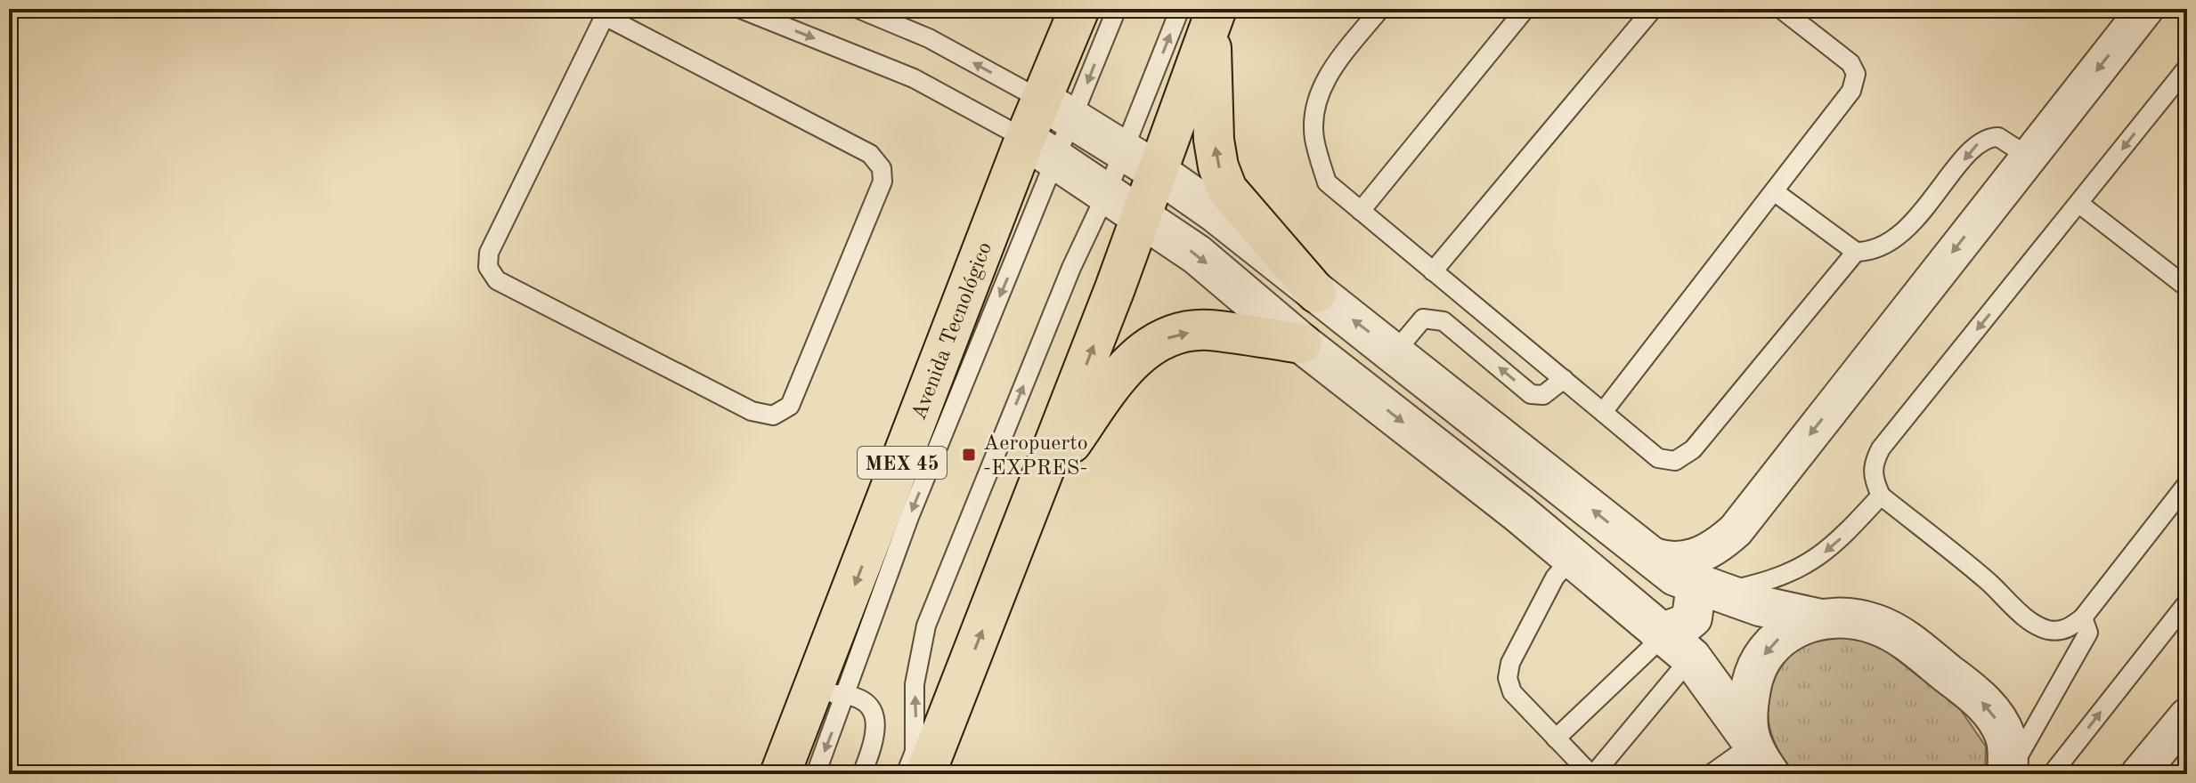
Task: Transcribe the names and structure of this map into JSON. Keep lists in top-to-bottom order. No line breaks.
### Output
{"streets":{"main road":["Avenida Tecnológico","MEX 45"]},"places":{"transit":["Aeropuerto -EXPRES-"]}}
